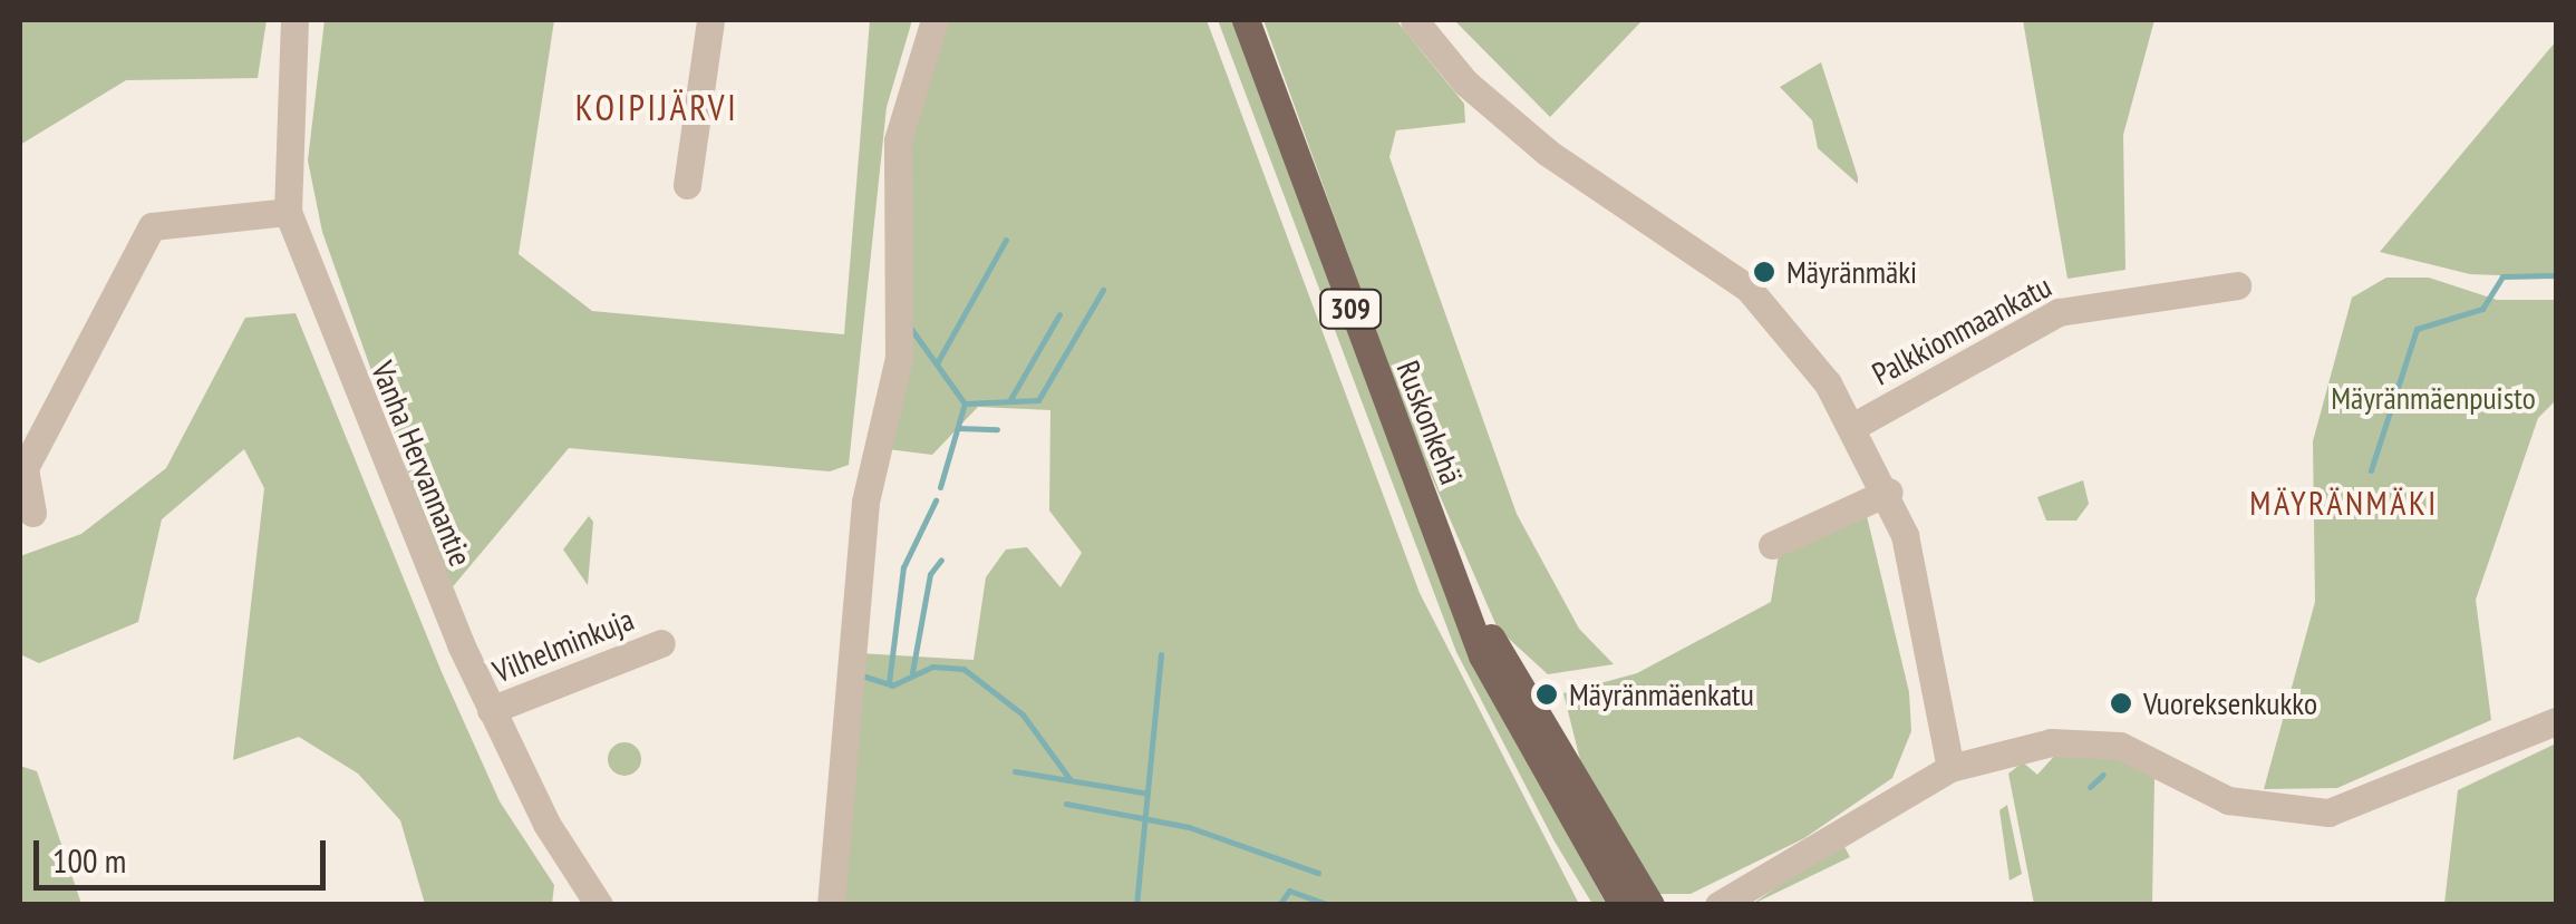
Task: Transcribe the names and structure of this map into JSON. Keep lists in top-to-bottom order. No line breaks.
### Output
{"streets":{"main road":["309","Ruskonkehä"],"street":["Palkkionmaankatu","Vanha Hervannantie","Vilhelminkuja"]},"crossings":[["Vanha Hervannantie","Vilhelminkuja"]],"districts":["KOIPIJÄRVI","MÄYRÄNMÄKI"],"parks":["Mäyränmäenpuisto"],"places":["Mäyränmäki","Mäyränmäenkatu","Vuoreksenkukko"],"scale_bar":"100 m"}
